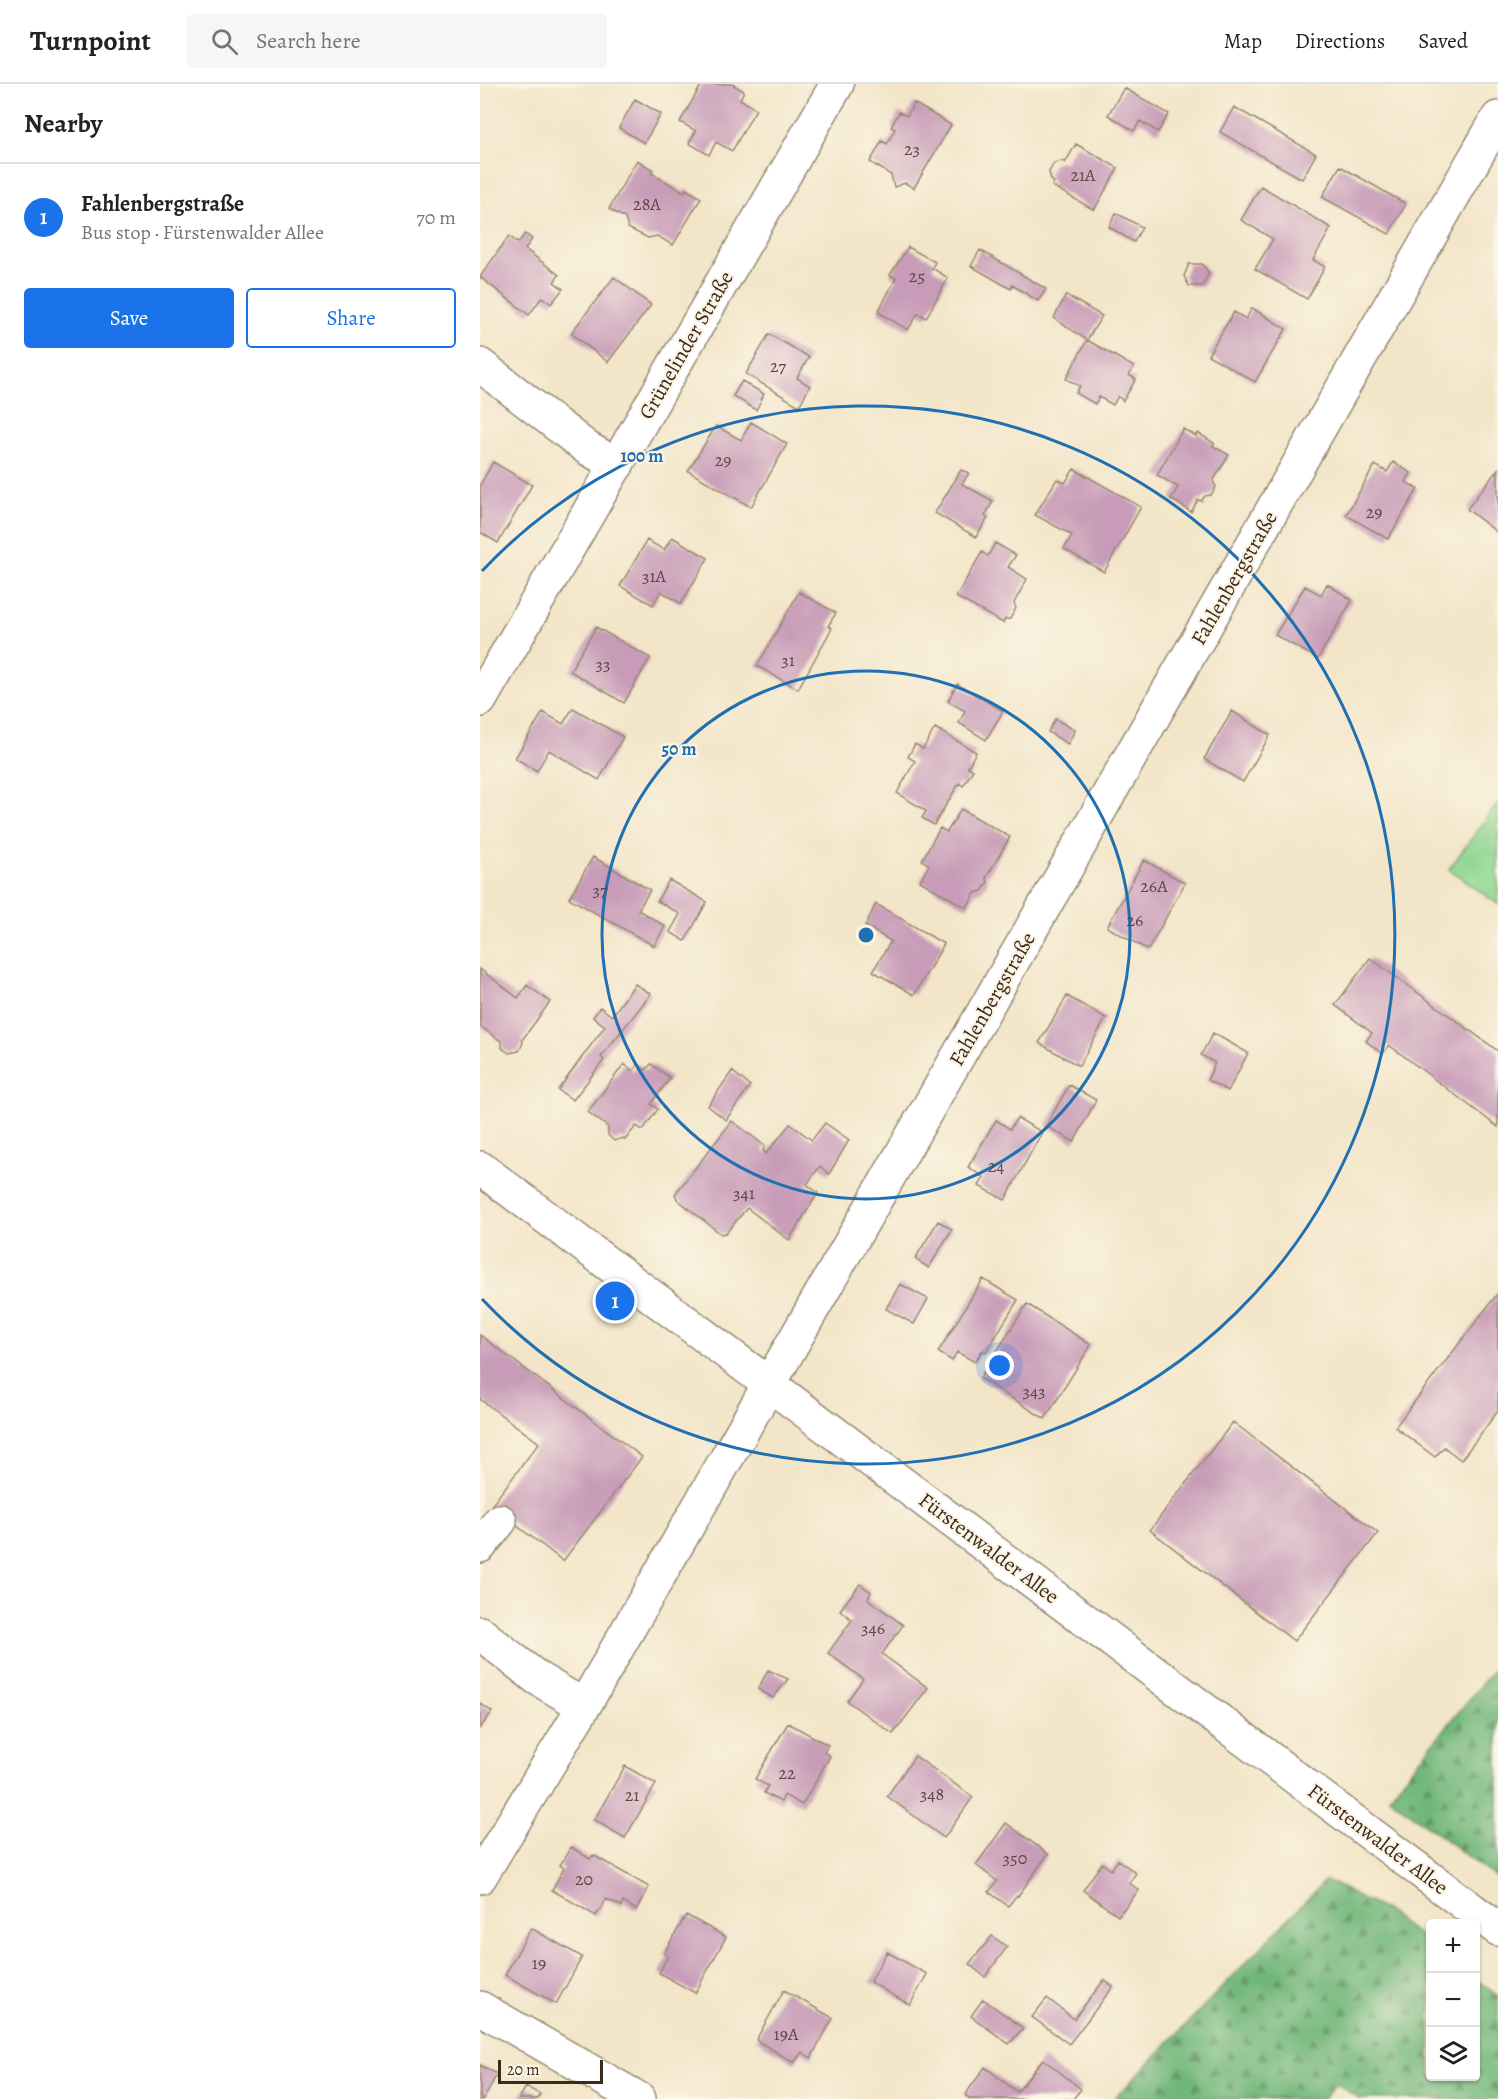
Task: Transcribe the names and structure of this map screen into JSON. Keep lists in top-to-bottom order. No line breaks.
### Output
{"streets":{"street":["Grünelinder Straße","Fahlenbergstraße","Fürstenwalder Allee"]},"crossings":[["Fahlenbergstraße","Fürstenwalder Allee"]],"house_numbers":["23","21A","28A","25","27","29","29","31A","31","33","26A","37","26","24","341","343","346","22","348","21","350","20","19","19A"],"scale_bar":"20 m","page":{"header":"Turnpoint","search":"Search here","nav":["Map","Directions","Saved"],"heading":"Nearby","list":[{"mark":"1","name":"Fahlenbergstraße","note":"Bus stop · Fürstenwalder Allee","value":"70 m"}],"buttons":["Save","Share"],"pins":"1","map_buttons":["+","−"],"scale":"20 m"},"rings":["100 m","50 m"]}
